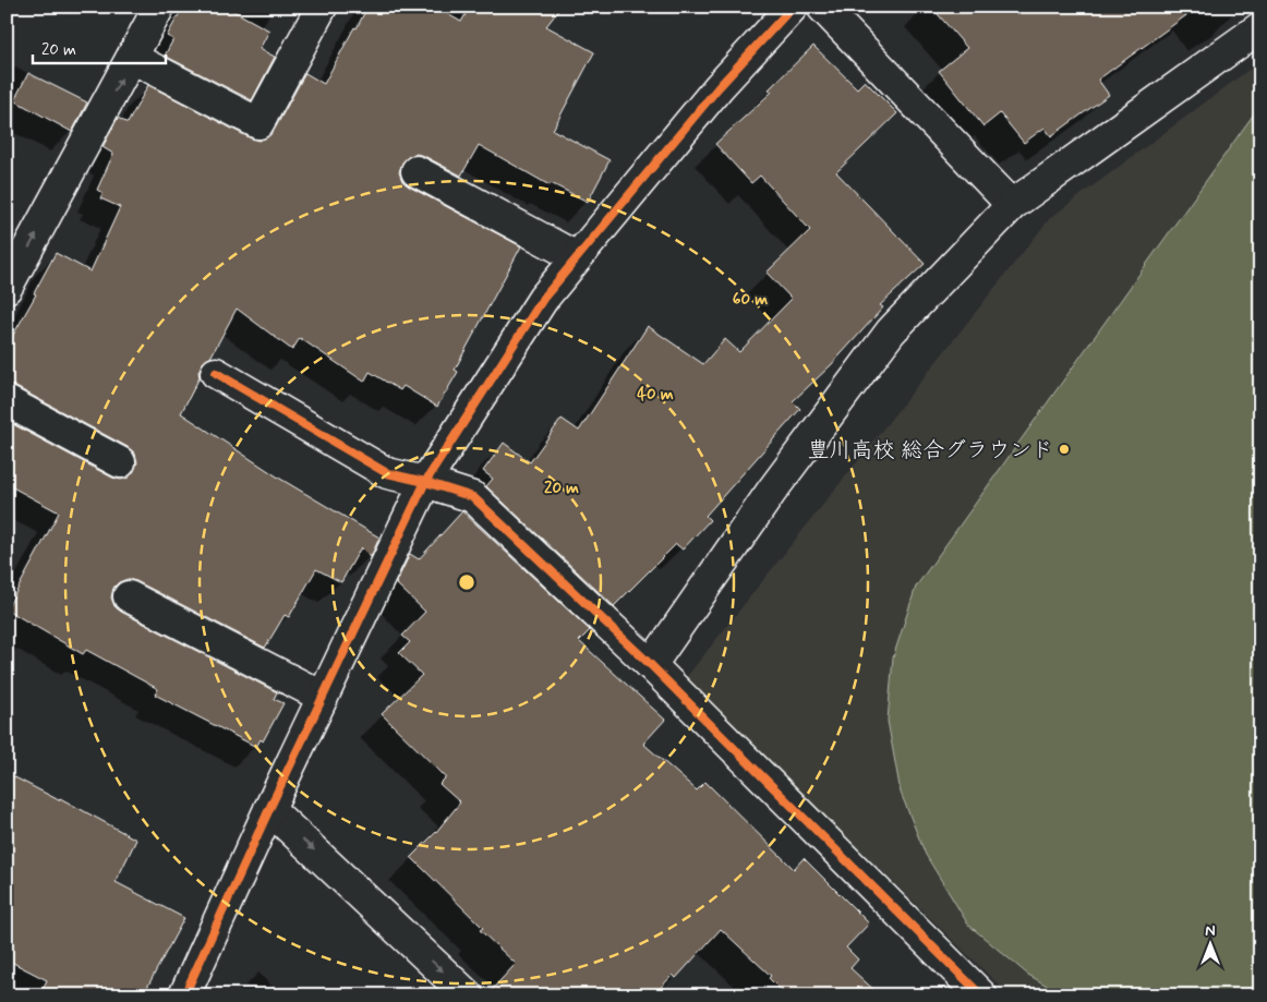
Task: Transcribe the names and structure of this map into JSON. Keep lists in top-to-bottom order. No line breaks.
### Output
{"places":["豊川高校 総合グラウンド"],"scale_bar":"20 m","north":"top","rings":["60 m","40 m","20 m"]}
